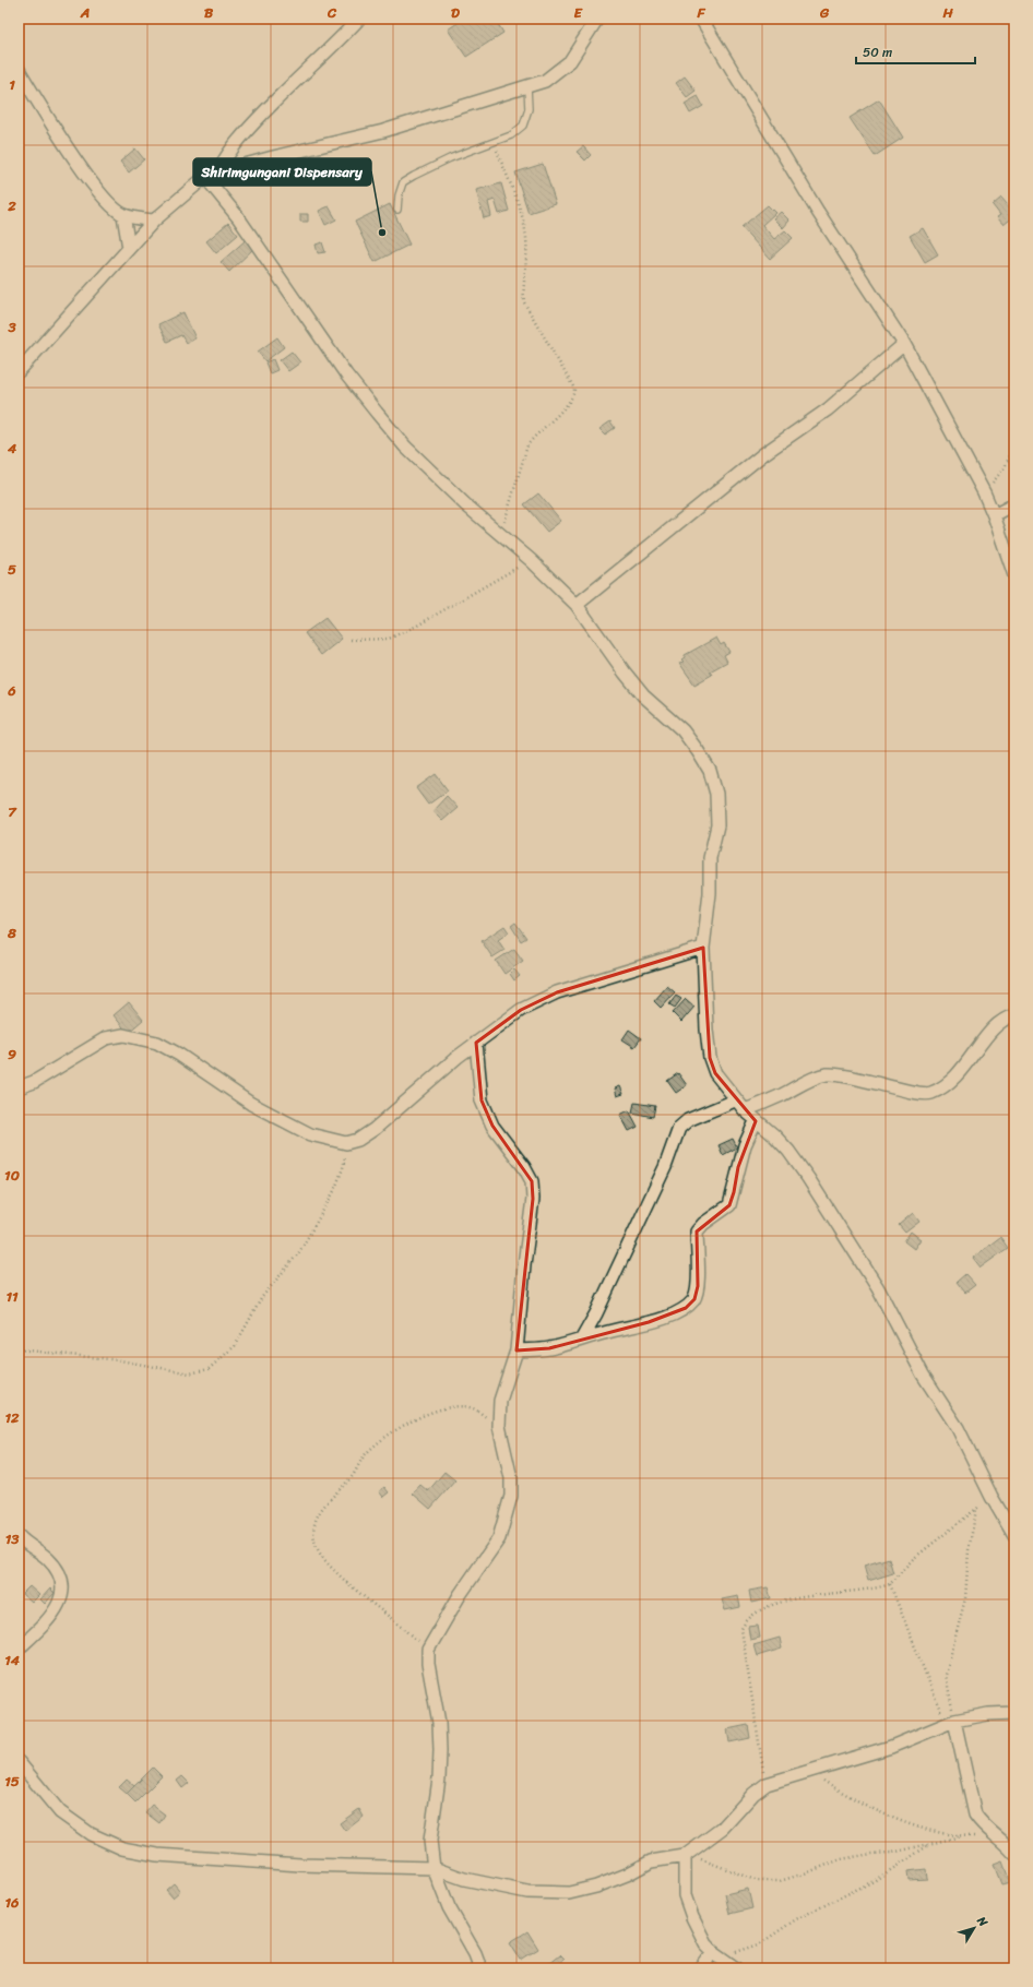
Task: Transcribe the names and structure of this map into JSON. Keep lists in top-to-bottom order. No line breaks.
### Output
{"places":["Shirimgungani Dispensary"],"scale_bar":"50 m","north":"top right","grid":{"columns":["A","B","C","D","E","F","G","H"],"rows":["1","2","3","4","5","6","7","8","9","10","11","12","13","14","15","16"]}}
